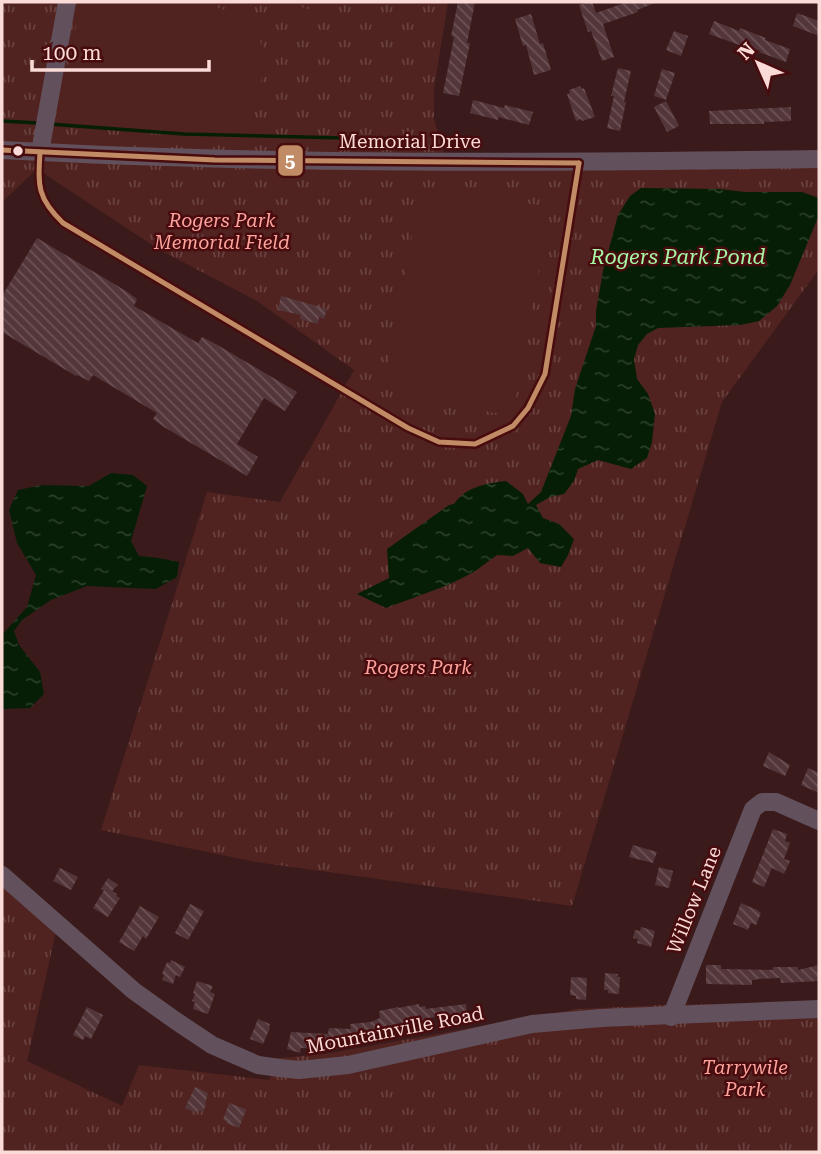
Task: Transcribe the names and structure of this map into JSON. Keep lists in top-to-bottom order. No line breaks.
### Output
{"streets":{"street":["Memorial Drive","Willow Lane","Mountainville Road"]},"crossings":[["Willow Lane","Mountainville Road"]],"water":["Rogers Park Pond"],"parks":["Rogers Park Memorial Field","Rogers Park","Tarrywile Park"],"lines":["transit line 5"],"scale_bar":"100 m","north":"top left"}
